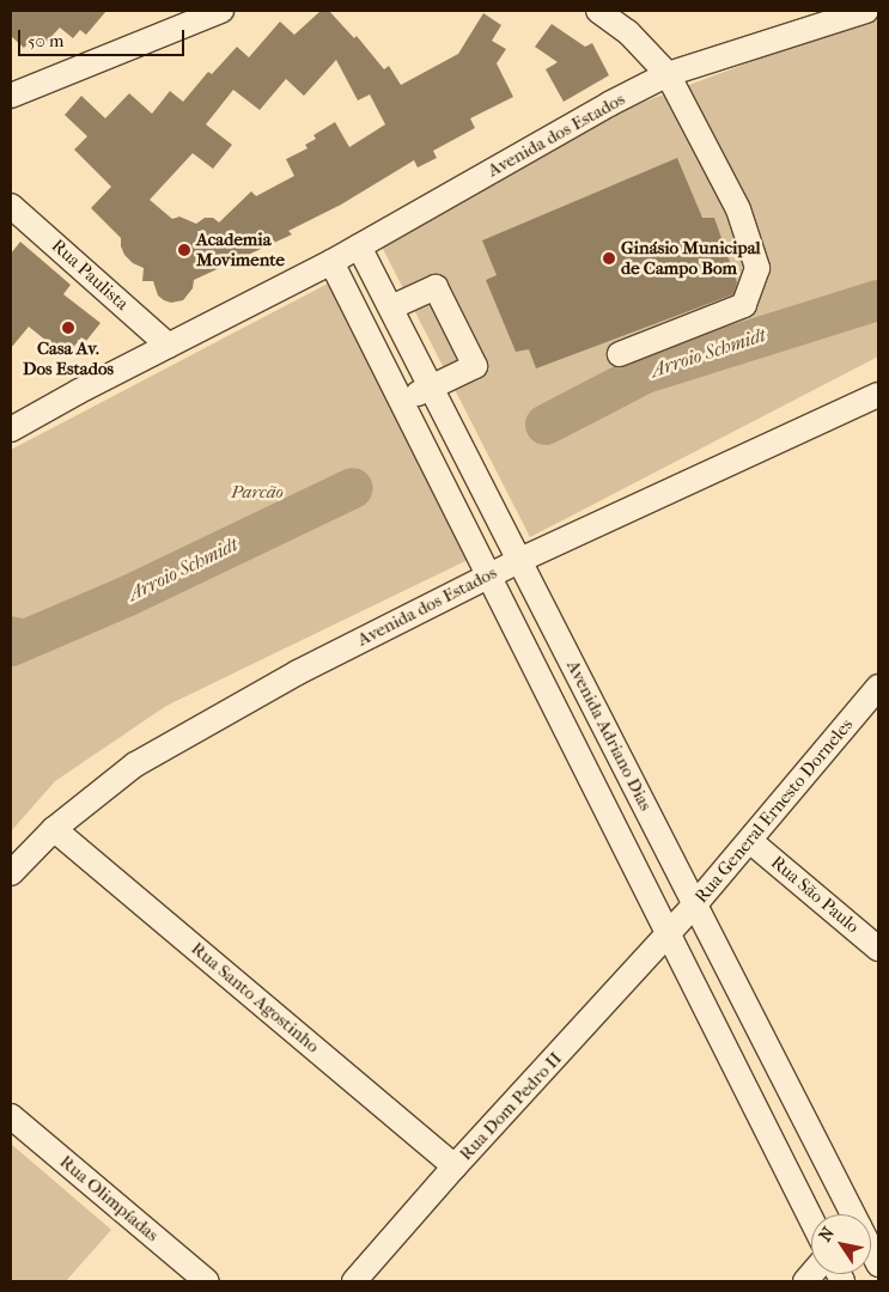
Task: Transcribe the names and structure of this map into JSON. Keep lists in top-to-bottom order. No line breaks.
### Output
{"streets":{"street":["Avenida dos Estados","Rua Paulista","Avenida Adriano Dias","Rua General Ernesto Dorneles","Rua São Paulo","Rua Santo Agostinho","Rua Dom Pedro II","Rua Olimpíadas"]},"crossings":[["Avenida dos Estados","Rua Paulista"],["Avenida dos Estados","Avenida Adriano Dias"],["Avenida dos Estados","Rua Santo Agostinho"],["Avenida Adriano Dias","Rua General Ernesto Dorneles"],["Avenida Adriano Dias","Rua Dom Pedro II"],["Rua General Ernesto Dorneles","Rua São Paulo"],["Rua General Ernesto Dorneles","Rua Dom Pedro II"],["Rua Santo Agostinho","Rua Dom Pedro II"]],"water":["Arroio Schmidt"],"parks":["Parcão"],"places":["Academia Movimente","Ginásio Municipal de Campo Bom","Casa Av. Dos Estados"],"scale_bar":"50 m","north":"top left"}
